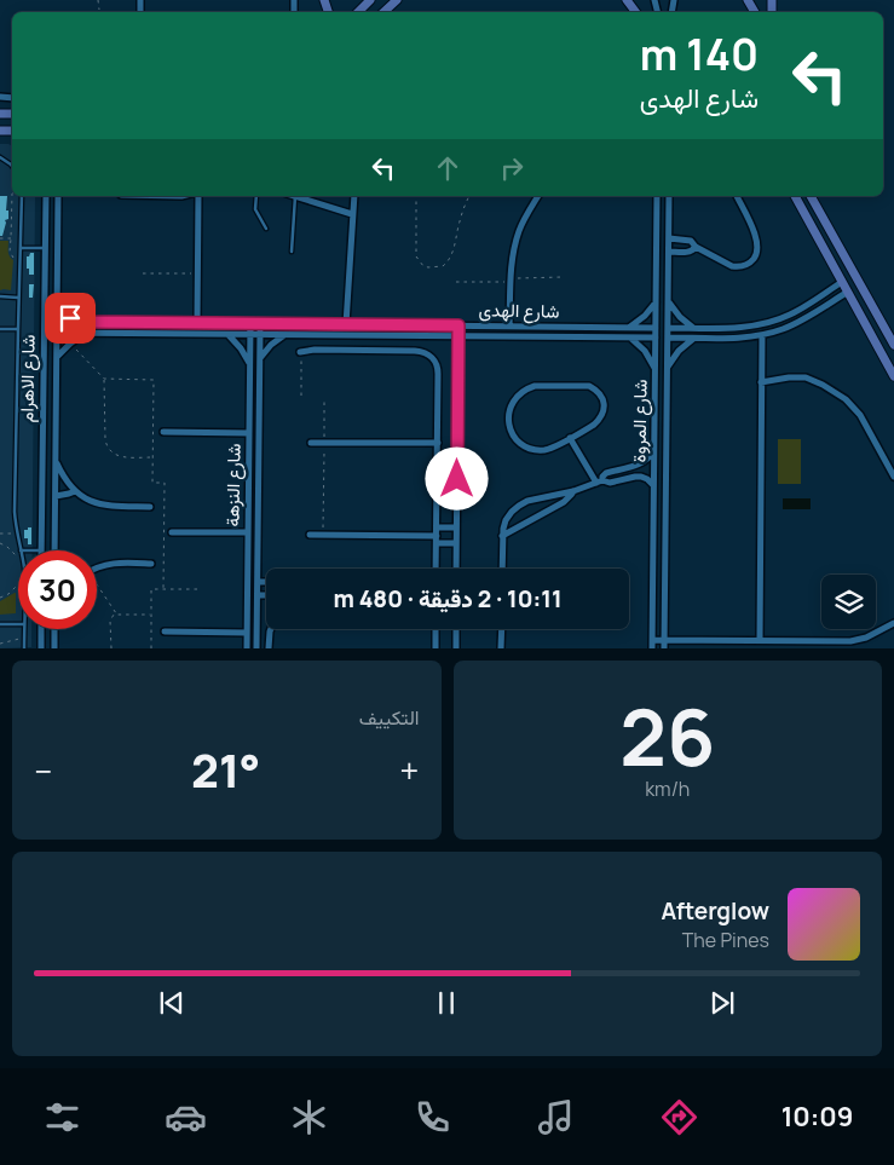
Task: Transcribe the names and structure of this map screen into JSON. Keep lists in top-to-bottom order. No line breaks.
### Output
{"streets":{"street":["شارع الهدى","شارع الاهرام","شارع المروة","شارع النزهة"]},"crossings":[["شارع الهدى","شارع الاهرام"],["شارع الهدى","شارع المروة"],["شارع الهدى","شارع النزهة"]],"page":{"turn":["140 m","شارع الهدى"],"limit":"30","trip":"10:11 · 2 دقيقة · 480 m","tile":[["26","km/h"],"التكييف"],"heat":["−","21°","+"],"song":["Afterglow","The Pines"],"tabs":"10:09"}}
